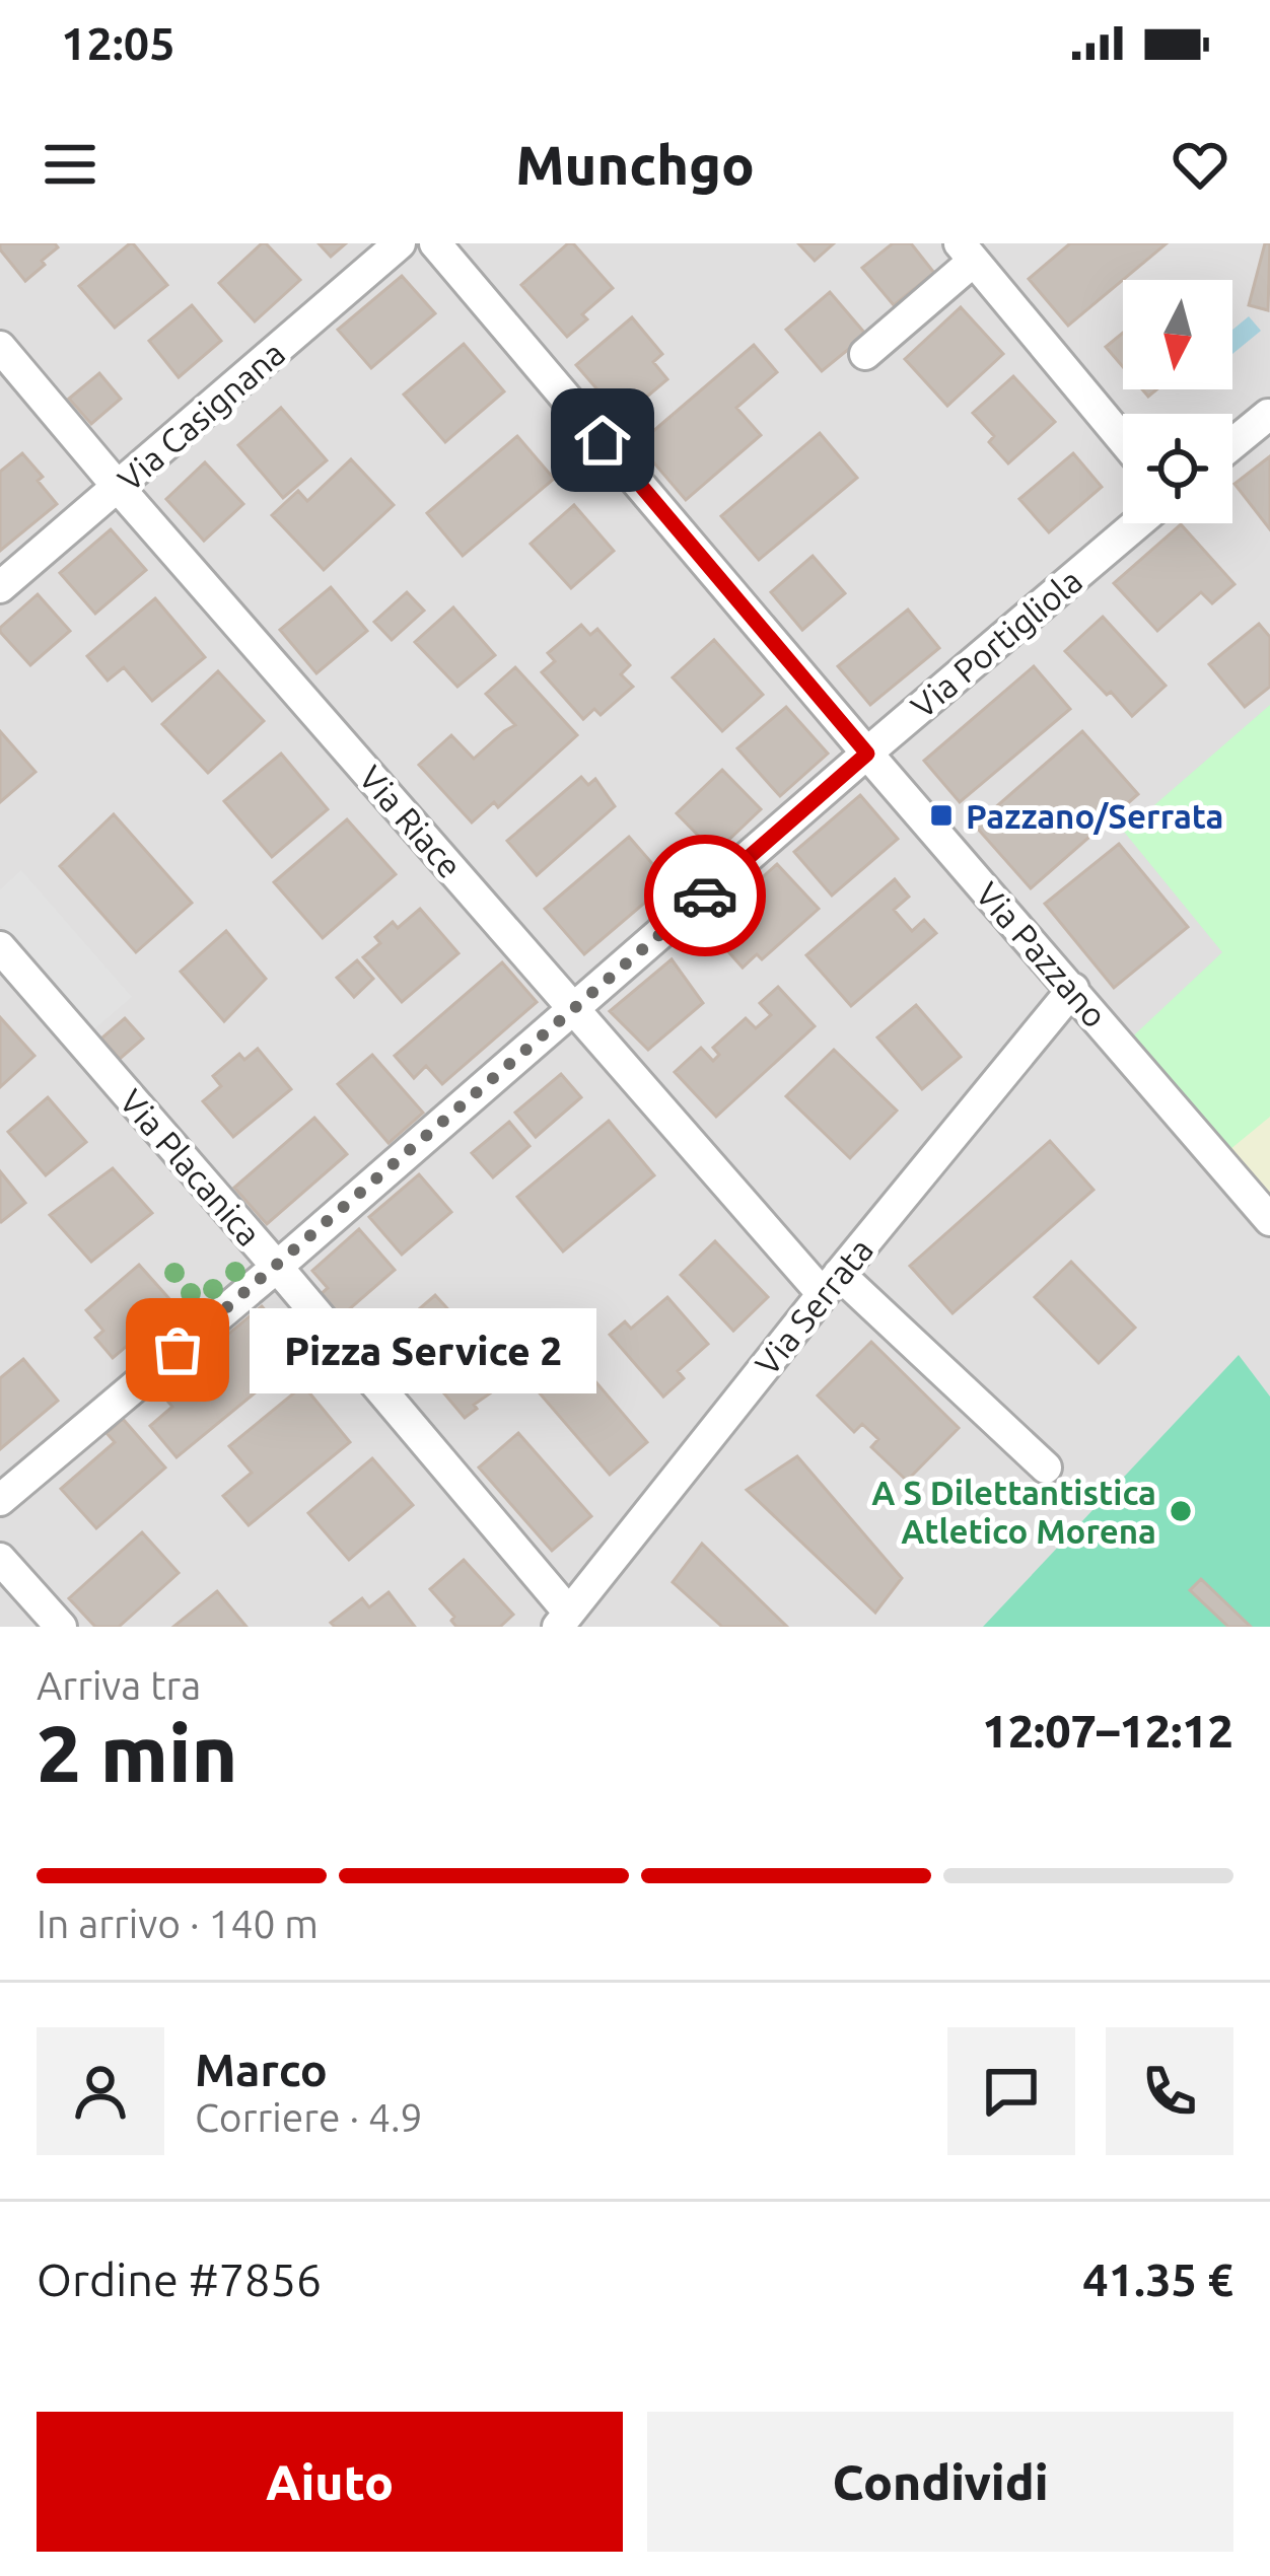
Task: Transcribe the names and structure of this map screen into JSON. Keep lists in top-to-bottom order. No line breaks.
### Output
{"streets":{"street":["Via Casignana","Via Portigliola","Via Riace","Via Pazzano","Via Placanica","Via Serrata"]},"crossings":[["Via Casignana","Via Riace"],["Via Portigliola","Via Riace"],["Via Portigliola","Via Pazzano"],["Via Portigliola","Via Placanica"],["Via Riace","Via Serrata"],["Via Pazzano","Via Serrata"],["Via Placanica","Via Serrata"]],"places":{"transit":["Pazzano/Serrata"],"other":["Pizza Service 2","A S Dilettantistica Atletico Morena"]},"north":"bottom","page":{"status":"12:05","header":"Munchgo","bubble":"Pizza Service 2","heading":["2 min","Arriva tra","12:07–12:12"],"panel":["Marco","Corriere · 4.9","Ordine #7856","41.35 €"],"bar":"In arrivo · 140 m","buttons":["Aiuto","Condividi"]}}
